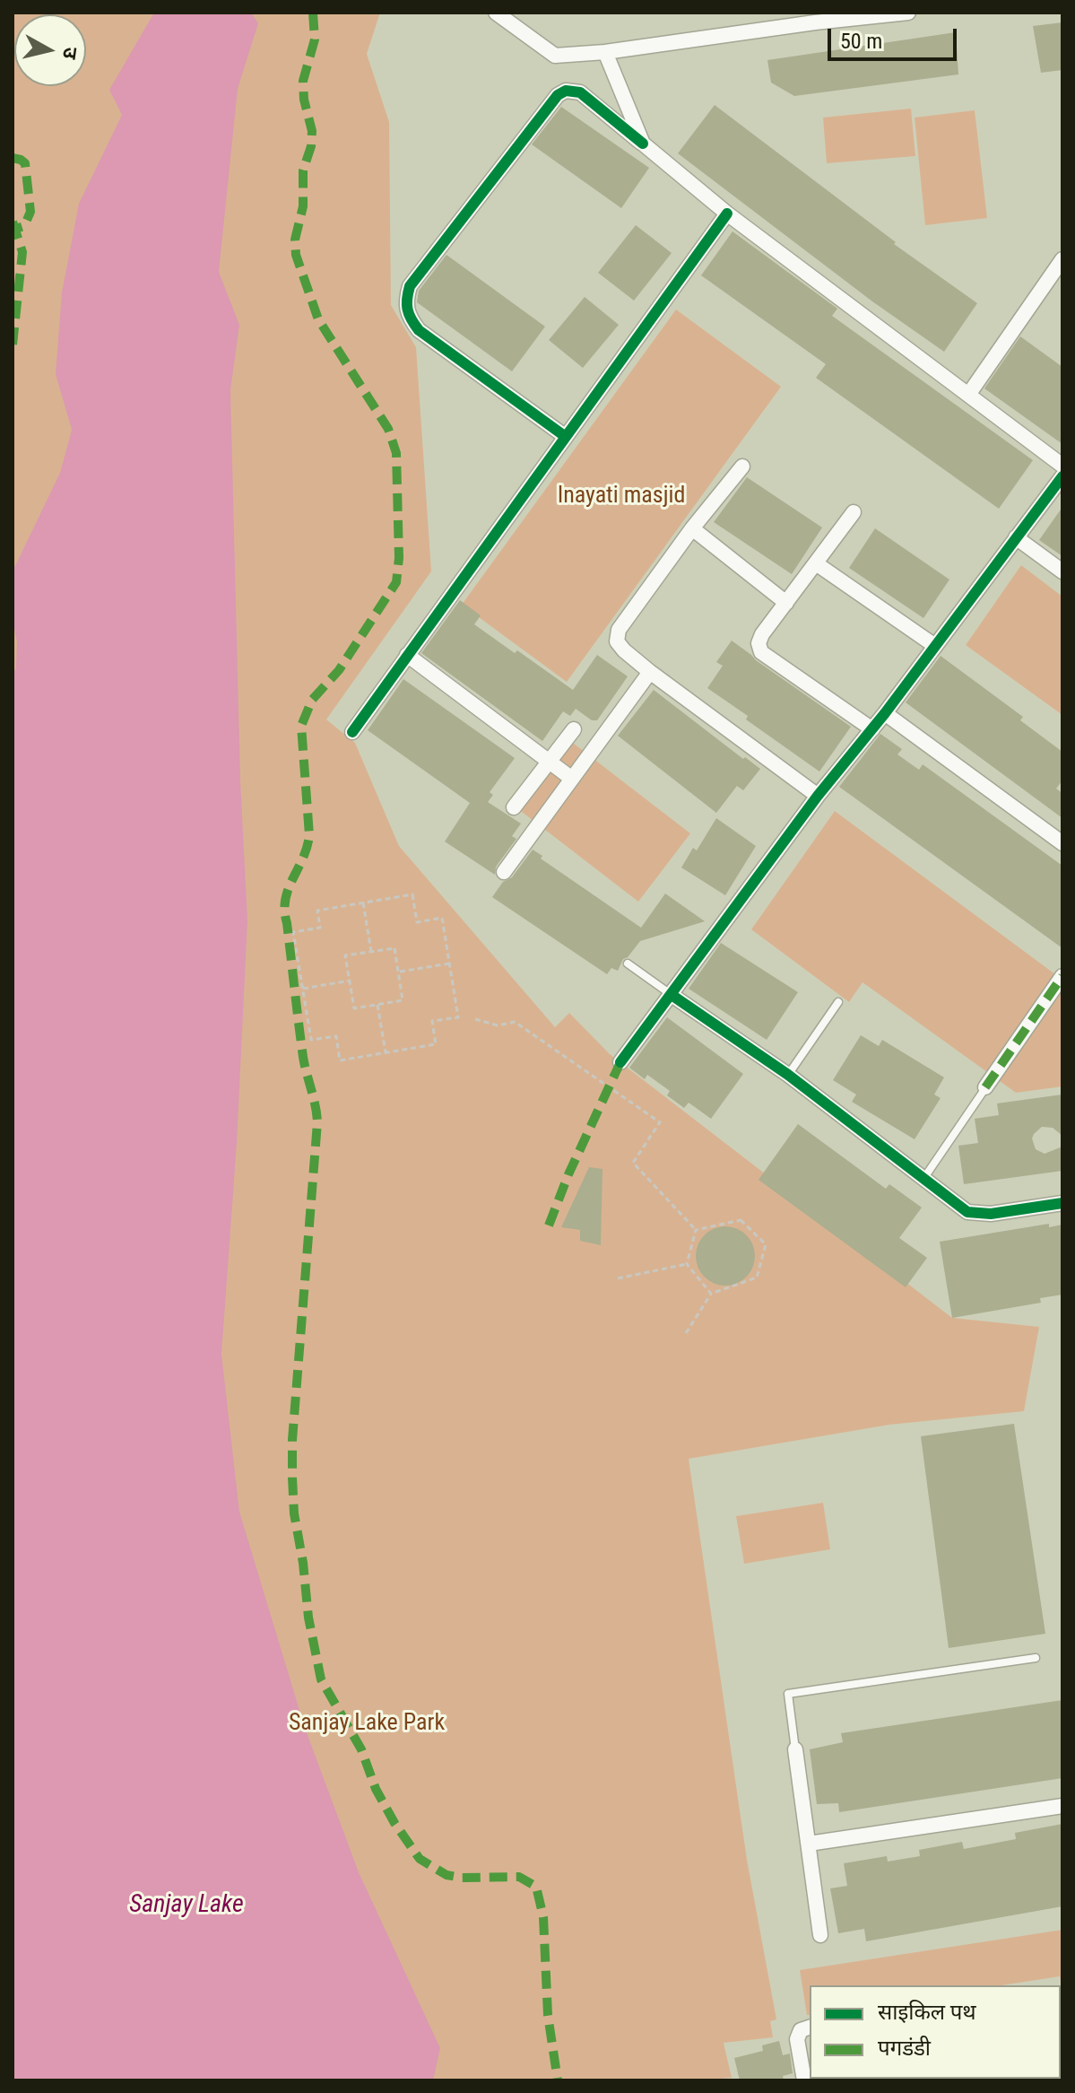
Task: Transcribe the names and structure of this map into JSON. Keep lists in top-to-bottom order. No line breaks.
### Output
{"water":["Sanjay Lake"],"parks":["Inayati masjid","Sanjay Lake Park"],"legend":["साइकिल पथ","पगडंडी"],"scale_bar":"50 m","north":"right"}
